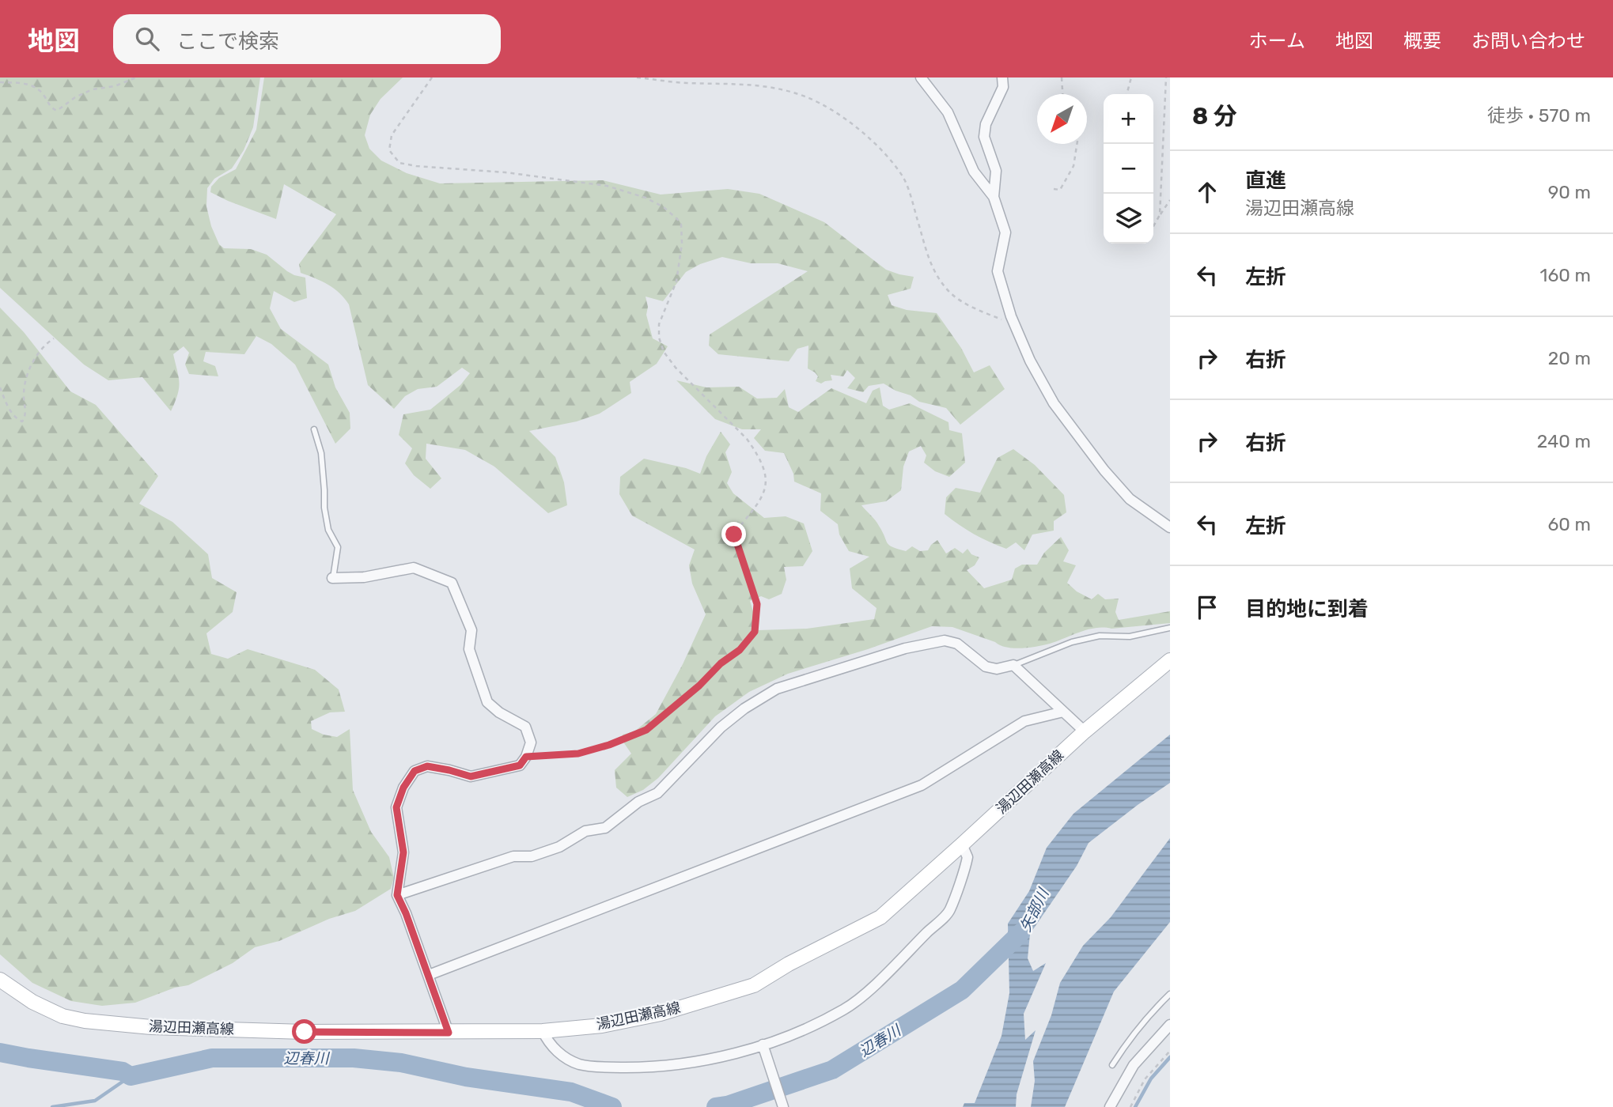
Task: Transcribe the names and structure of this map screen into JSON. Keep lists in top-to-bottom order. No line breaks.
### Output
{"streets":{"main road":["湯辺田瀬高線"]},"water":["矢部川","辺春川"],"north":"bottom left","page":{"header":"地図","search":"ここで検索","nav":["ホーム","地図","概要","お問い合わせ"],"heading":["8 分","徒歩 · 570 m"],"map_buttons":["+","−"],"list":[["直進","湯辺田瀬高線","90 m"],["左折","160 m"],["右折","20 m"],["右折","240 m"],["左折","60 m"],"目的地に到着"]}}
